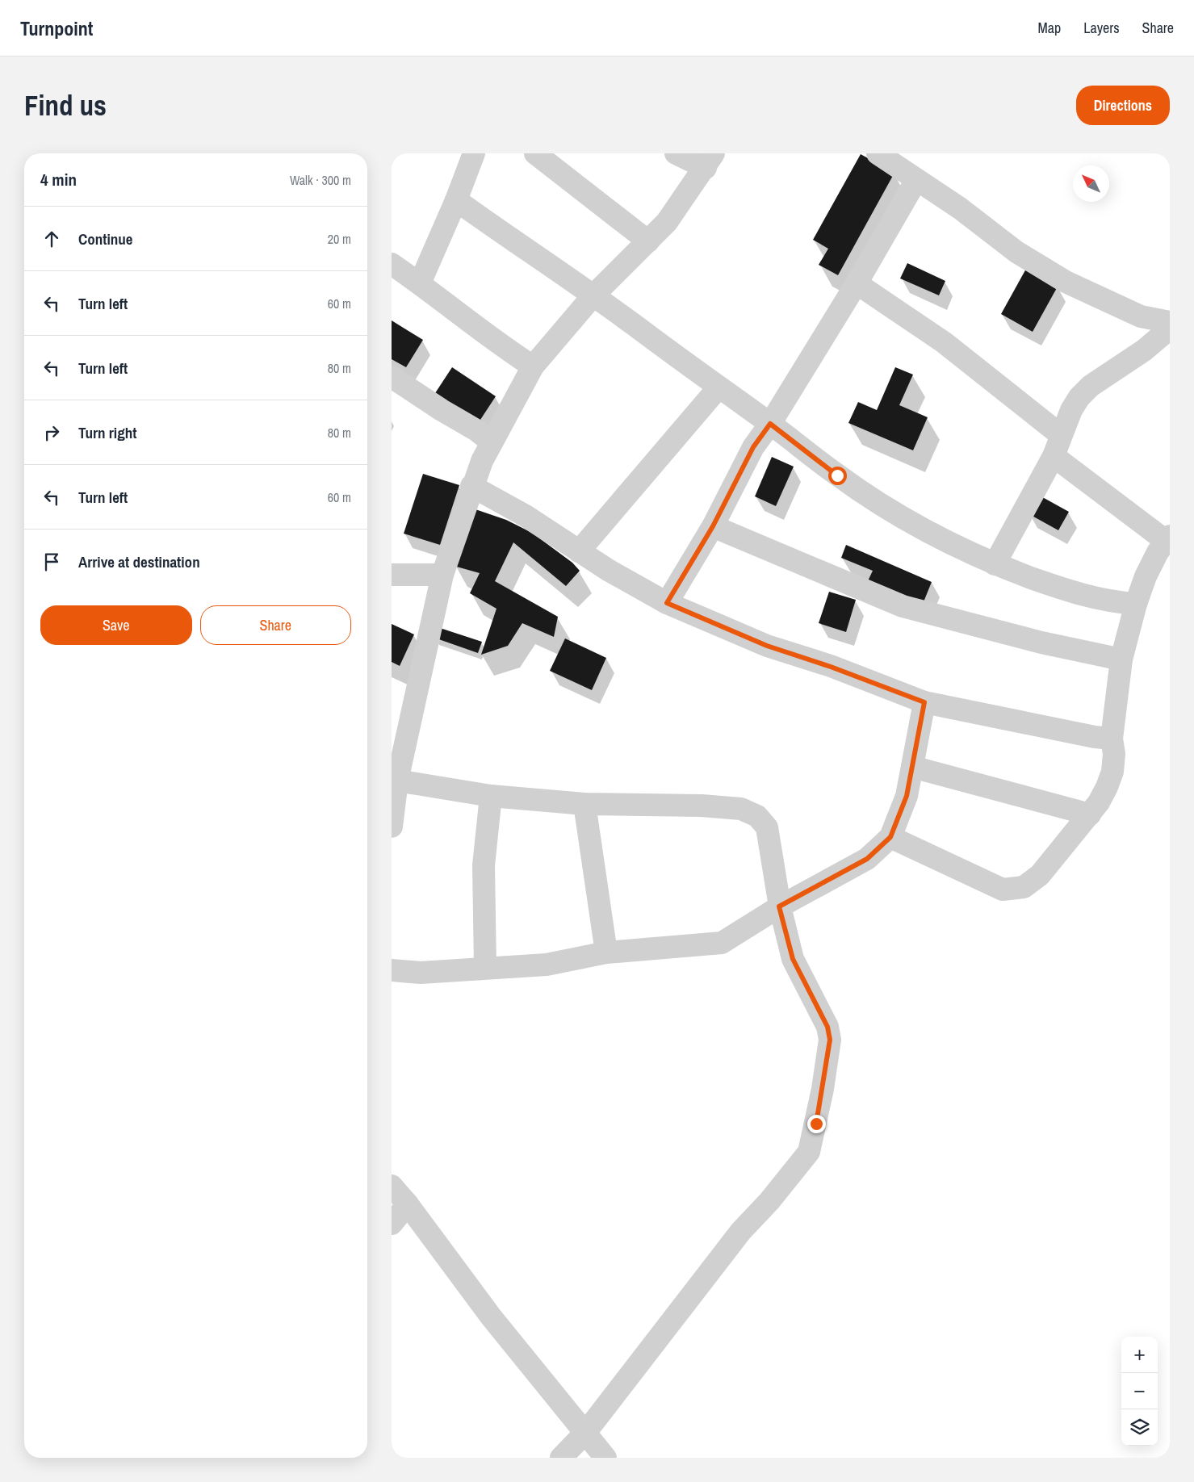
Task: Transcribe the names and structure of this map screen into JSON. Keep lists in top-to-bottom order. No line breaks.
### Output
{"north":"top left","page":{"header":"Turnpoint","nav":["Map","Layers","Share"],"buttons":["Directions",["Save","Share"]],"title":"Find us","heading":["4 min","Walk · 300 m"],"list":[["Continue","20 m"],["Turn left","60 m"],["Turn left","80 m"],["Turn right","80 m"],["Turn left","60 m"],"Arrive at destination"],"map_buttons":["+","−"]}}
